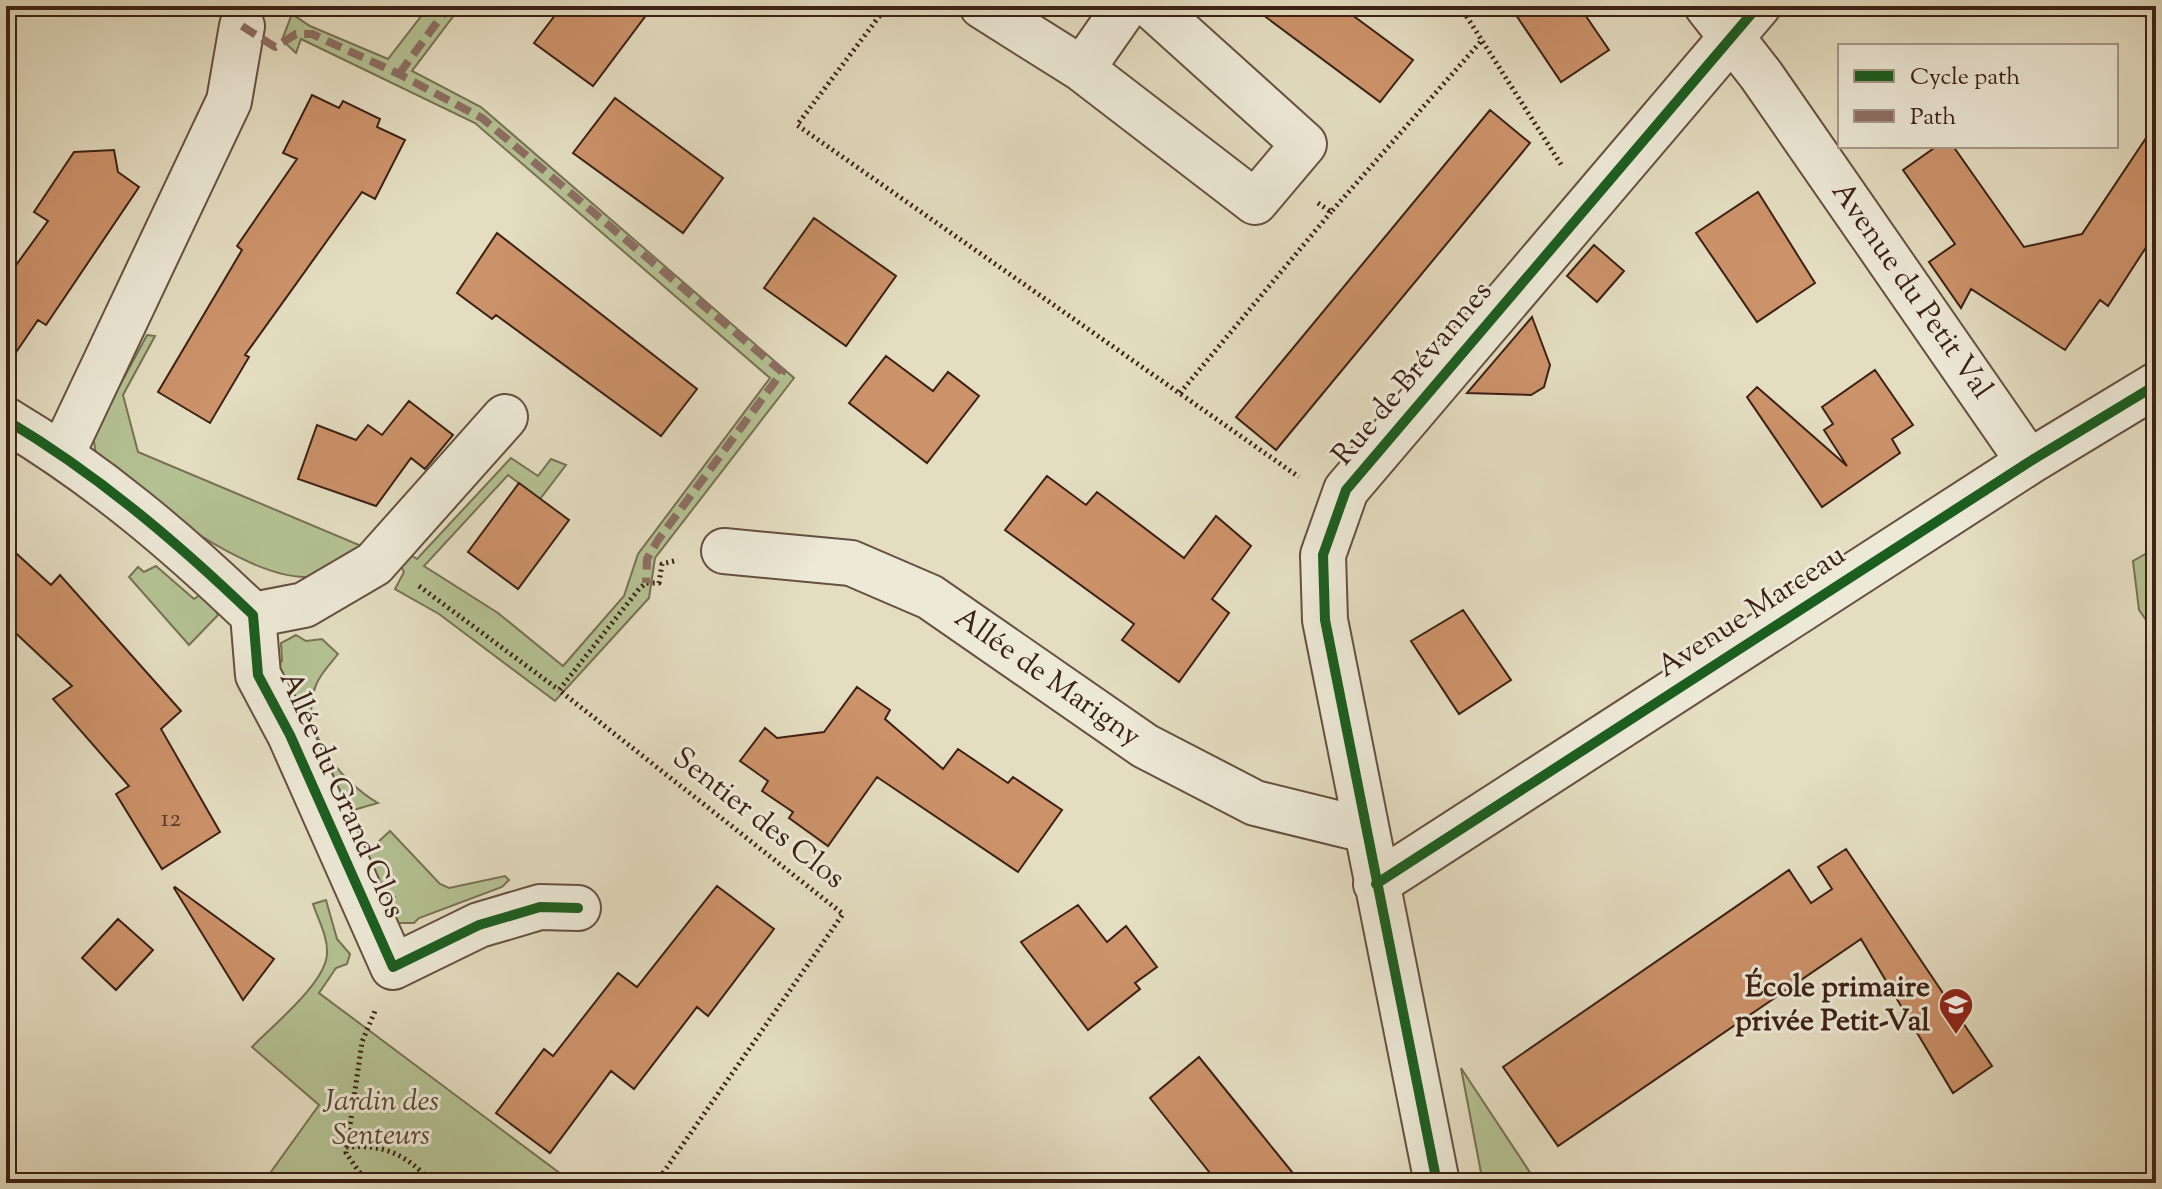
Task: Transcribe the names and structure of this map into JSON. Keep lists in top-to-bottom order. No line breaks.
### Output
{"streets":{"street":["Avenue du Petit Val","Rue de Brévannes","Avenue Marceau","Allée de Marigny","Allée du Grand Clos"],"path":["Sentier des Clos"]},"crossings":[["Avenue du Petit Val","Rue de Brévannes"],["Avenue du Petit Val","Avenue Marceau"],["Rue de Brévannes","Avenue Marceau"],["Rue de Brévannes","Allée de Marigny"]],"parks":["Jardin des Senteurs"],"places":{"school or university":["École primaire privée Petit-Val"]},"house_numbers":["12"],"legend":["Cycle path","Path"]}
